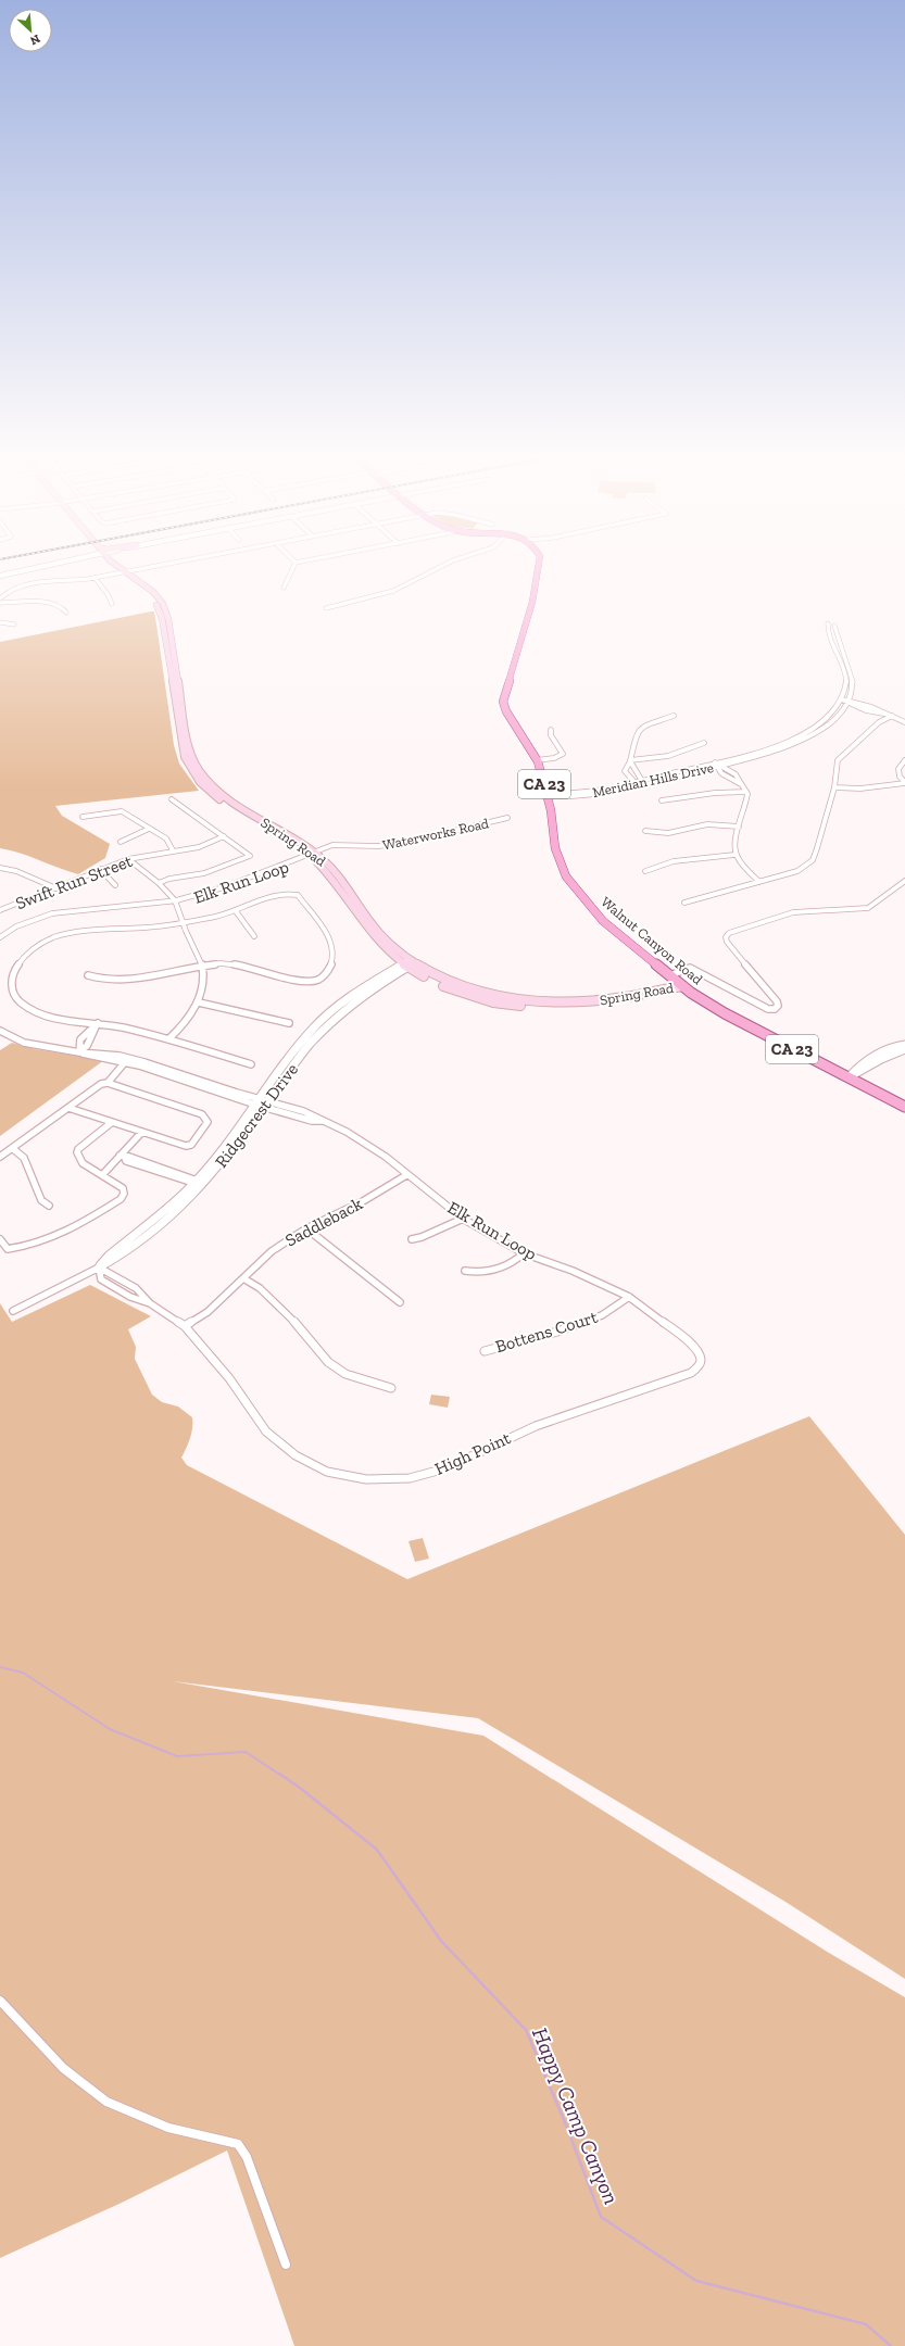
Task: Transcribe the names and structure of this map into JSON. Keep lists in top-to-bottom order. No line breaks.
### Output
{"streets":{"main road":["CA 23","Spring Road","Walnut Canyon Road"],"street":["Meridian Hills Drive","Waterworks Road","Swift Run Street","Elk Run Loop","Ridgecrest Drive","Saddleback","Bottens Court","High Point"]},"crossings":[["Meridian Hills Drive","Walnut Canyon Road"],["Waterworks Road","Spring Road"],["Waterworks Road","Elk Run Loop"],["Spring Road","Elk Run Loop"],["Spring Road","Walnut Canyon Road"],["Spring Road","Ridgecrest Drive"],["Elk Run Loop","Ridgecrest Drive"],["Elk Run Loop","Saddleback"],["Elk Run Loop","Bottens Court"],["Elk Run Loop","High Point"],["Ridgecrest Drive","High Point"],["Saddleback","High Point"]],"water":["Happy Camp Canyon"],"north":"bottom right"}
